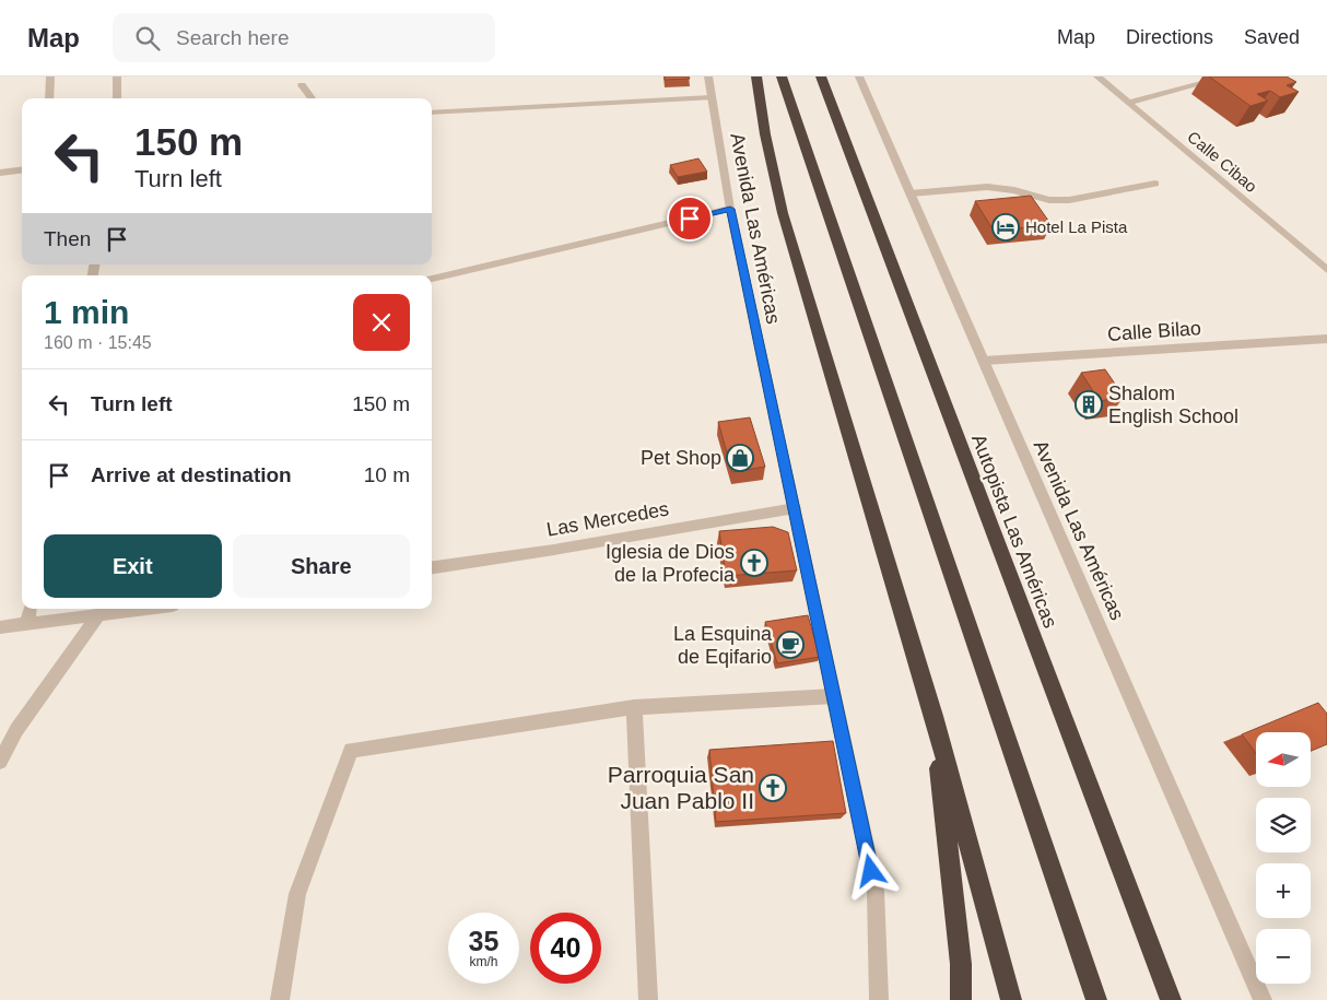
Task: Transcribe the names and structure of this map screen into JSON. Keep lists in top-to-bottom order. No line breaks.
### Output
{"streets":{"highway":["Autopista Las Américas"],"street":["Calle Cibao","Avenida Las Américas","Calle Bilao","Las Mercedes"]},"crossings":[["Avenida Las Américas","Calle Bilao"],["Avenida Las Américas","Las Mercedes"]],"places":{"hotel":["Hotel La Pista"],"building":["Shalom English School"],"shop":["Pet Shop"],"church":["Iglesia de Dios de la Profecia","Parroquia San Juan Pablo II"],"cafe":["La Esquina de Eqifario"]},"north":"left","page":{"header":"Map","search":"Search here","nav":["Map","Directions","Saved"],"turn":["150 m","Turn left"],"then":"Then","heading":["1 min","160 m · 15:45"],"list":[{"name":"Turn left","value":"150 m"},{"name":"Arrive at destination","value":"10 m"}],"buttons":["Exit","Share"],"map_buttons":["+","−"],"speed":"35 km/h","limit":"40"}}
